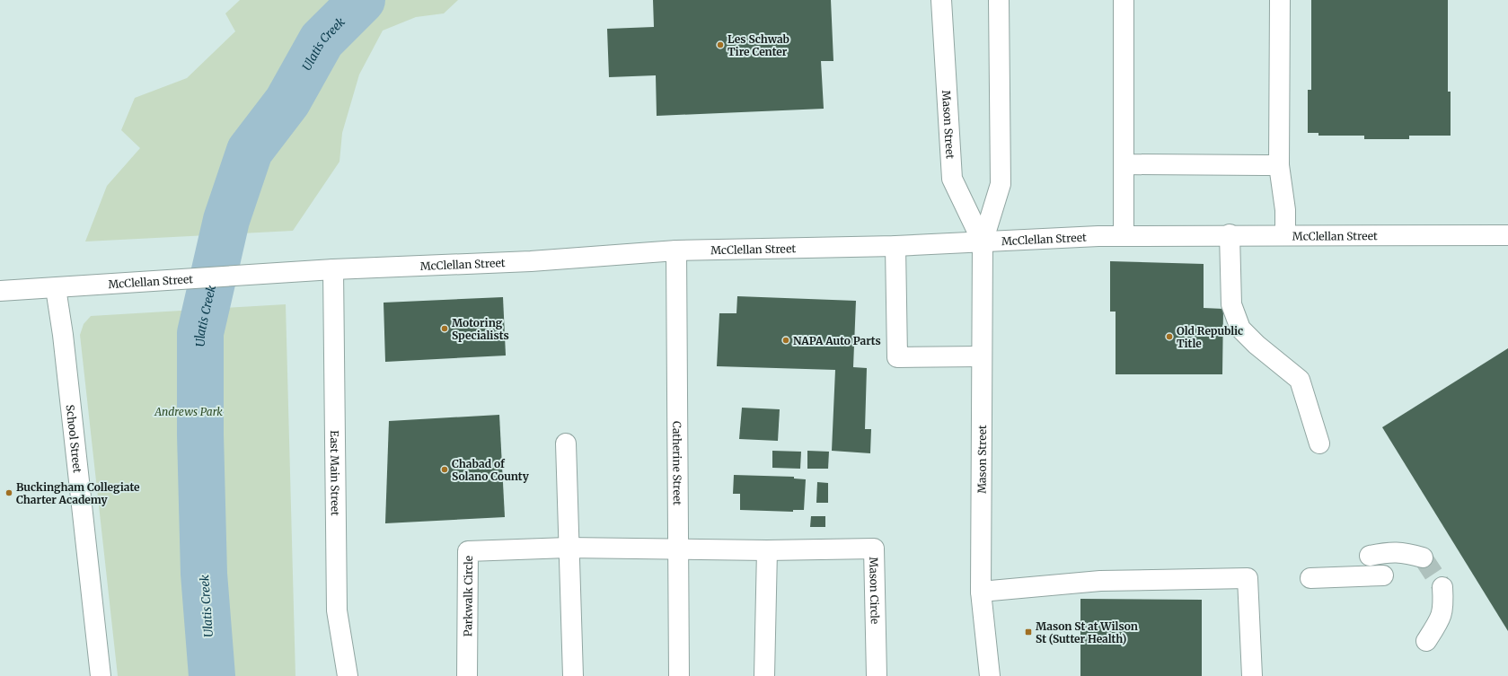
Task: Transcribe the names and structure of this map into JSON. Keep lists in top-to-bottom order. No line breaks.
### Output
{"streets":{"street":["Mason Street","McClellan Street","School Street","Catherine Street","East Main Street","Mason Circle","Parkwalk Circle"]},"crossings":[["Mason Street","McClellan Street"],["McClellan Street","School Street"],["McClellan Street","Catherine Street"],["McClellan Street","East Main Street"],["Catherine Street","Mason Circle"],["Catherine Street","Parkwalk Circle"],["Mason Circle","Parkwalk Circle"]],"water":["Ulatis Creek"],"parks":["Andrews Park"],"places":{"other":["Les Schwab Tire Center","Motoring Specialists","Old Republic Title","NAPA Auto Parts","Chabad of Solano County","Buckingham Collegiate Charter Academy"],"transit":["Mason St at Wilson St (Sutter Health)"]}}
